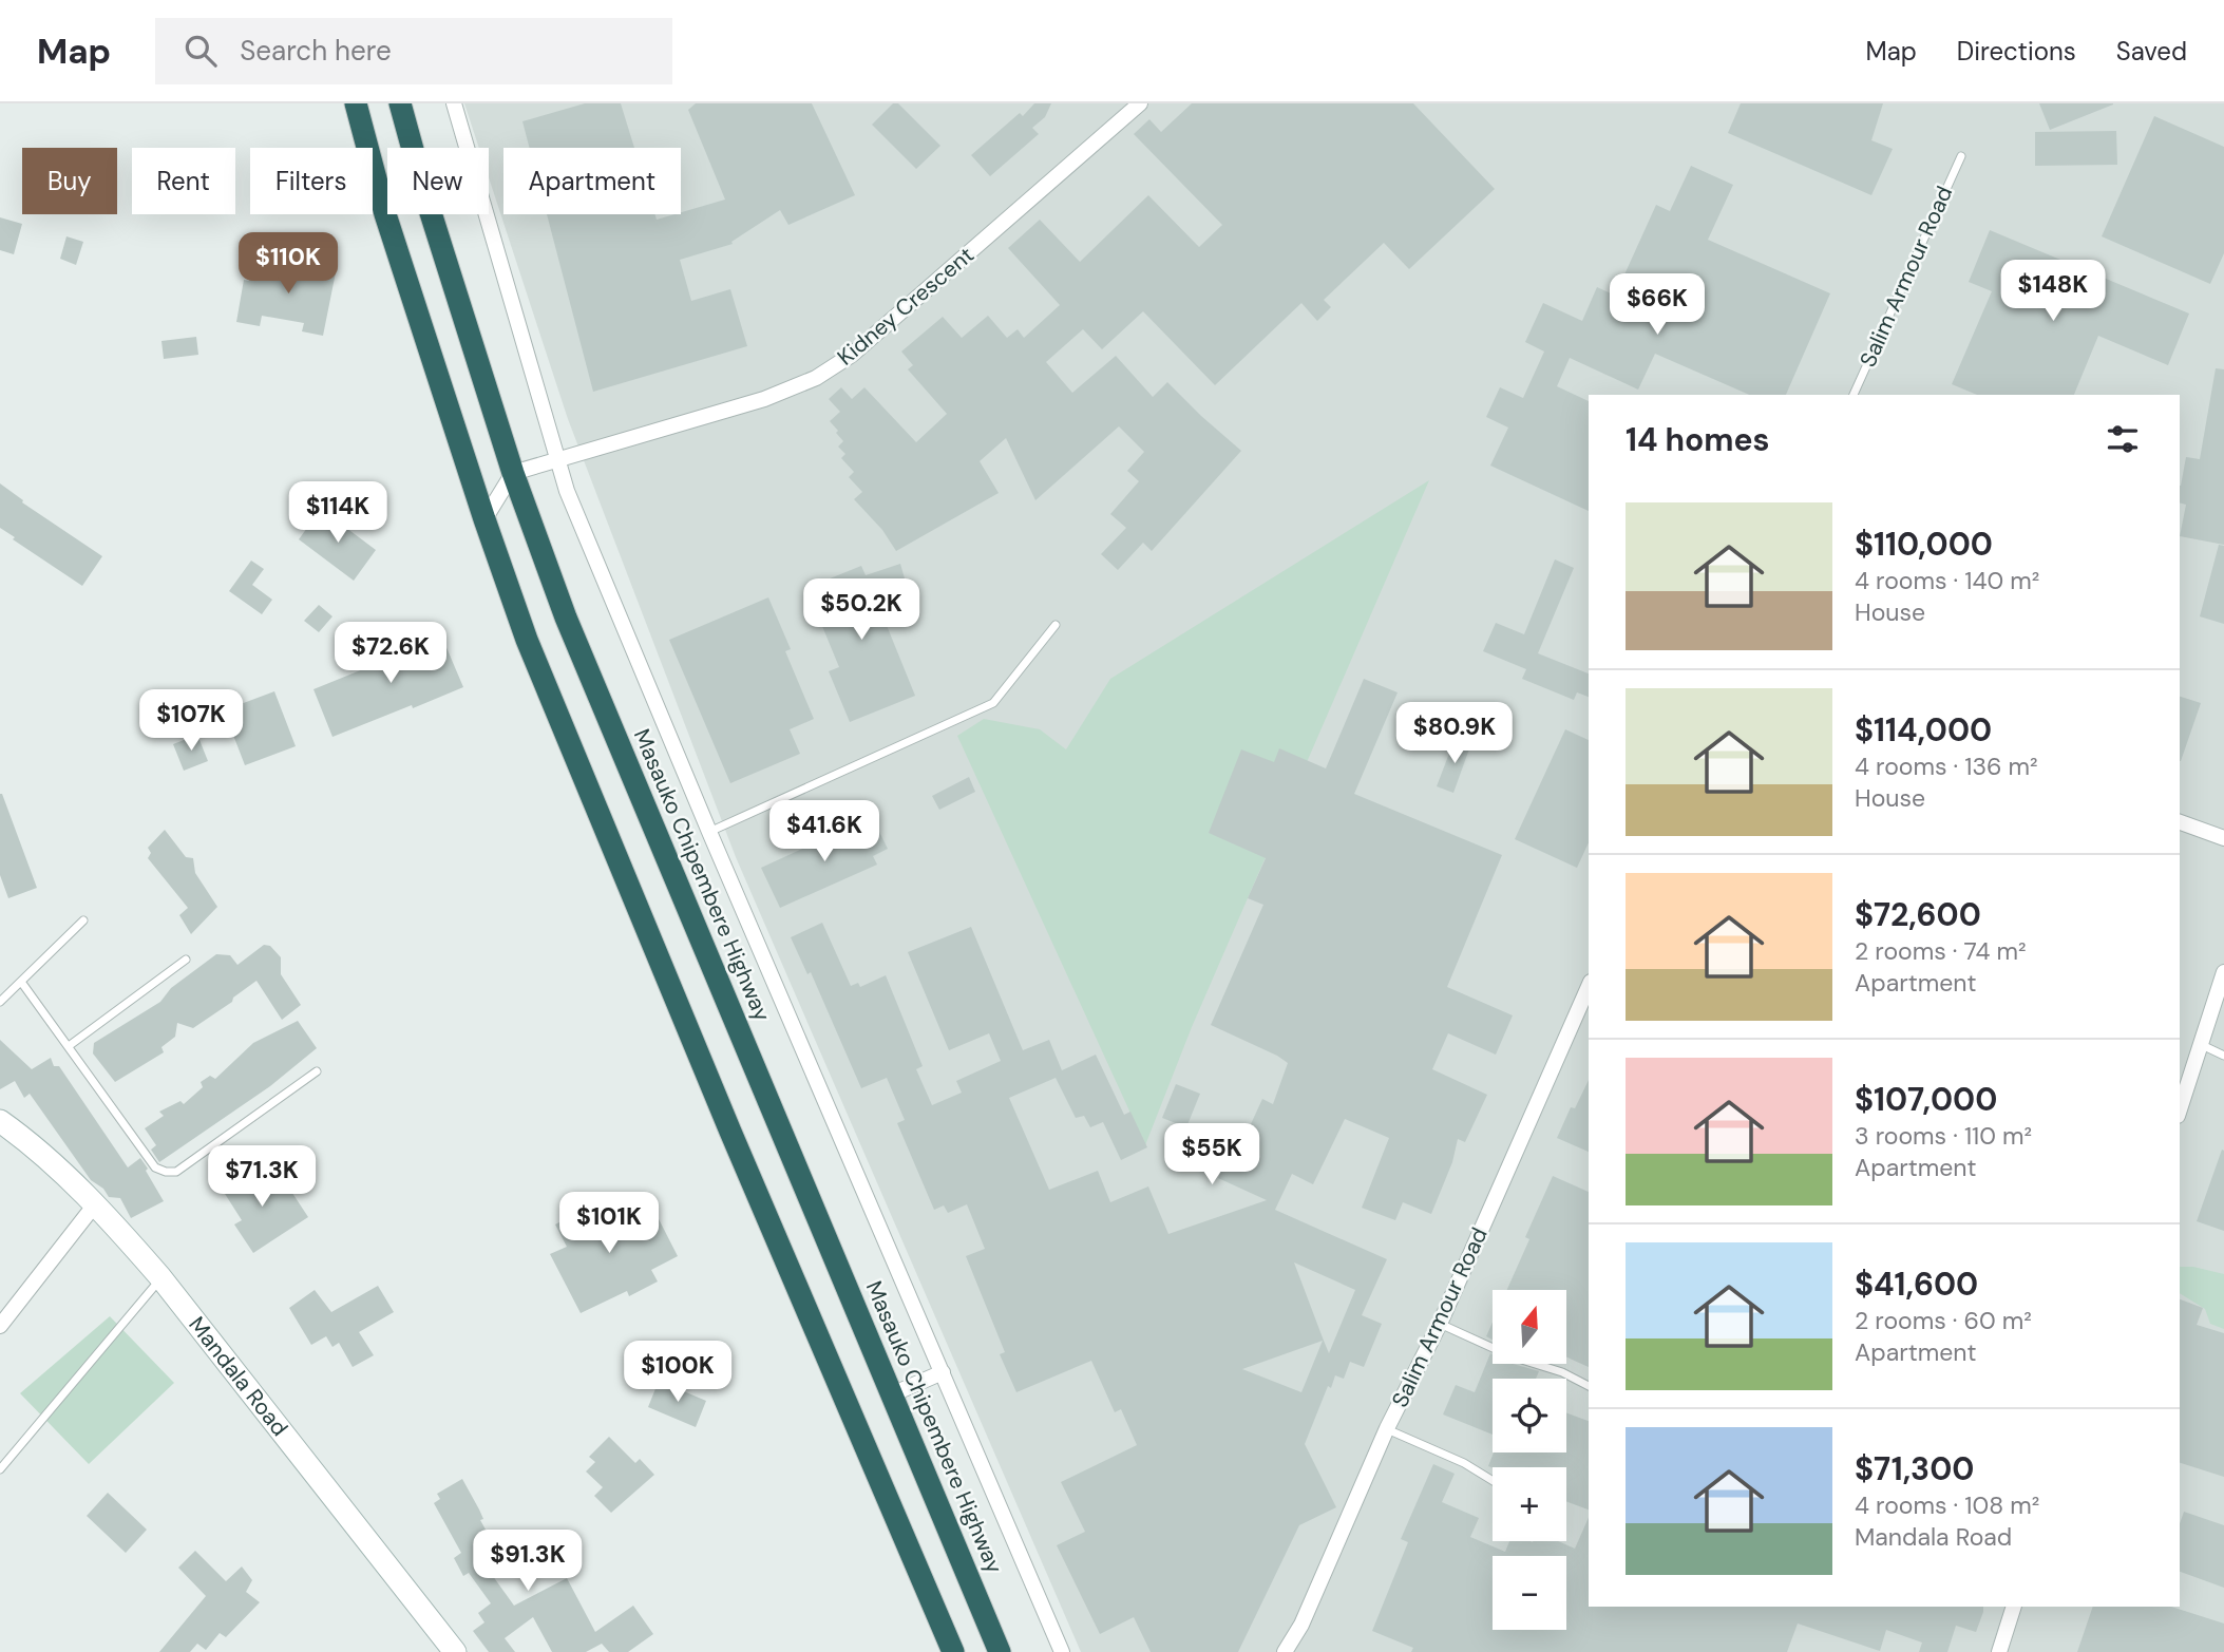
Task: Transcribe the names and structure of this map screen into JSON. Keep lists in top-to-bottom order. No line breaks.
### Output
{"streets":{"highway":["Masauko Chipembere Highway"],"street":["Salim Armour Road","Kidney Crescent","Mandala Road"]},"crossings":[["Kidney Crescent","Masauko Chipembere Highway"]],"north":"top","page":{"header":"Map","search":"Search here","nav":["Map","Directions","Saved"],"chip":["Buy","Rent","Filters","New","Apartment"],"price":["$110K","$148K","$66K","$114K","$50.2K","$72.6K","$107K","$80.9K","$41.6K","$55K","$71.3K","$101K","$100K","$91.3K"],"heading":"14 homes","list":[{"name":"$110,000","note":"4 rooms · 140 m² · House"},{"name":"$114,000","note":"4 rooms · 136 m² · House"},{"name":"$72,600","note":"2 rooms · 74 m² · Apartment"},{"name":"$107,000","note":"3 rooms · 110 m² · Apartment"},{"name":"$41,600","note":"2 rooms · 60 m² · Apartment"},{"name":"$71,300","note":"4 rooms · 108 m² · Mandala Road"}],"map_buttons":["+","−"]}}
